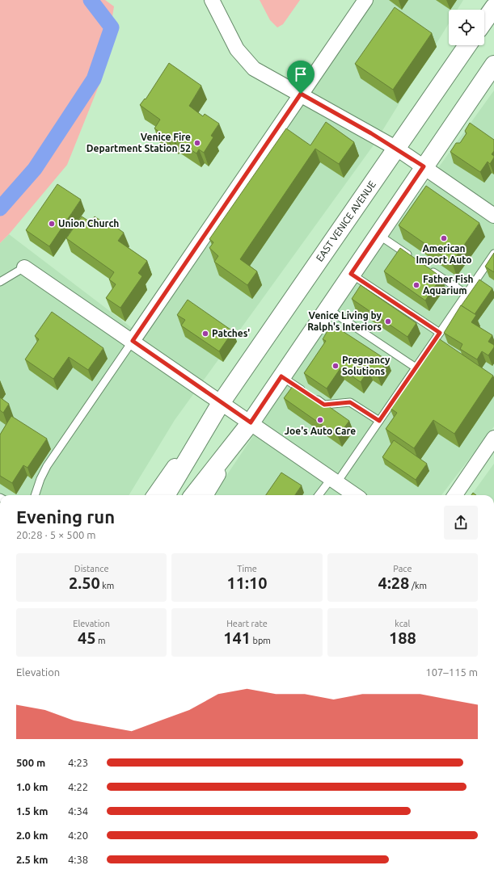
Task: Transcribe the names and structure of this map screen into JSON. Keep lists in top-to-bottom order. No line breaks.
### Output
{"streets":{"main road":["EAST VENICE AVENUE"]},"places":["Venice Fire Department Station 52","Union Church","American Import Auto","Father Fish Aquarium","Venice Living by Ralph's Interiors","Patches'","Pregnancy Solutions","Joe's Auto Care"],"page":{"heading":["Evening run","20:28 · 5 × 500 m"],"stats":[["Distance","2.50 km"],["Time","11:10"],["Pace","4:28 /km"],["Elevation","45 m"],["Heart rate","141 bpm"],["kcal","188"]],"chart":["Elevation","107–115 m"],"list":[{"name":"500 m","note":"4:23"},{"name":"1.0 km","note":"4:22"},{"name":"1.5 km","note":"4:34"},{"name":"2.0 km","note":"4:20"},{"name":"2.5 km","note":"4:38"}]}}
